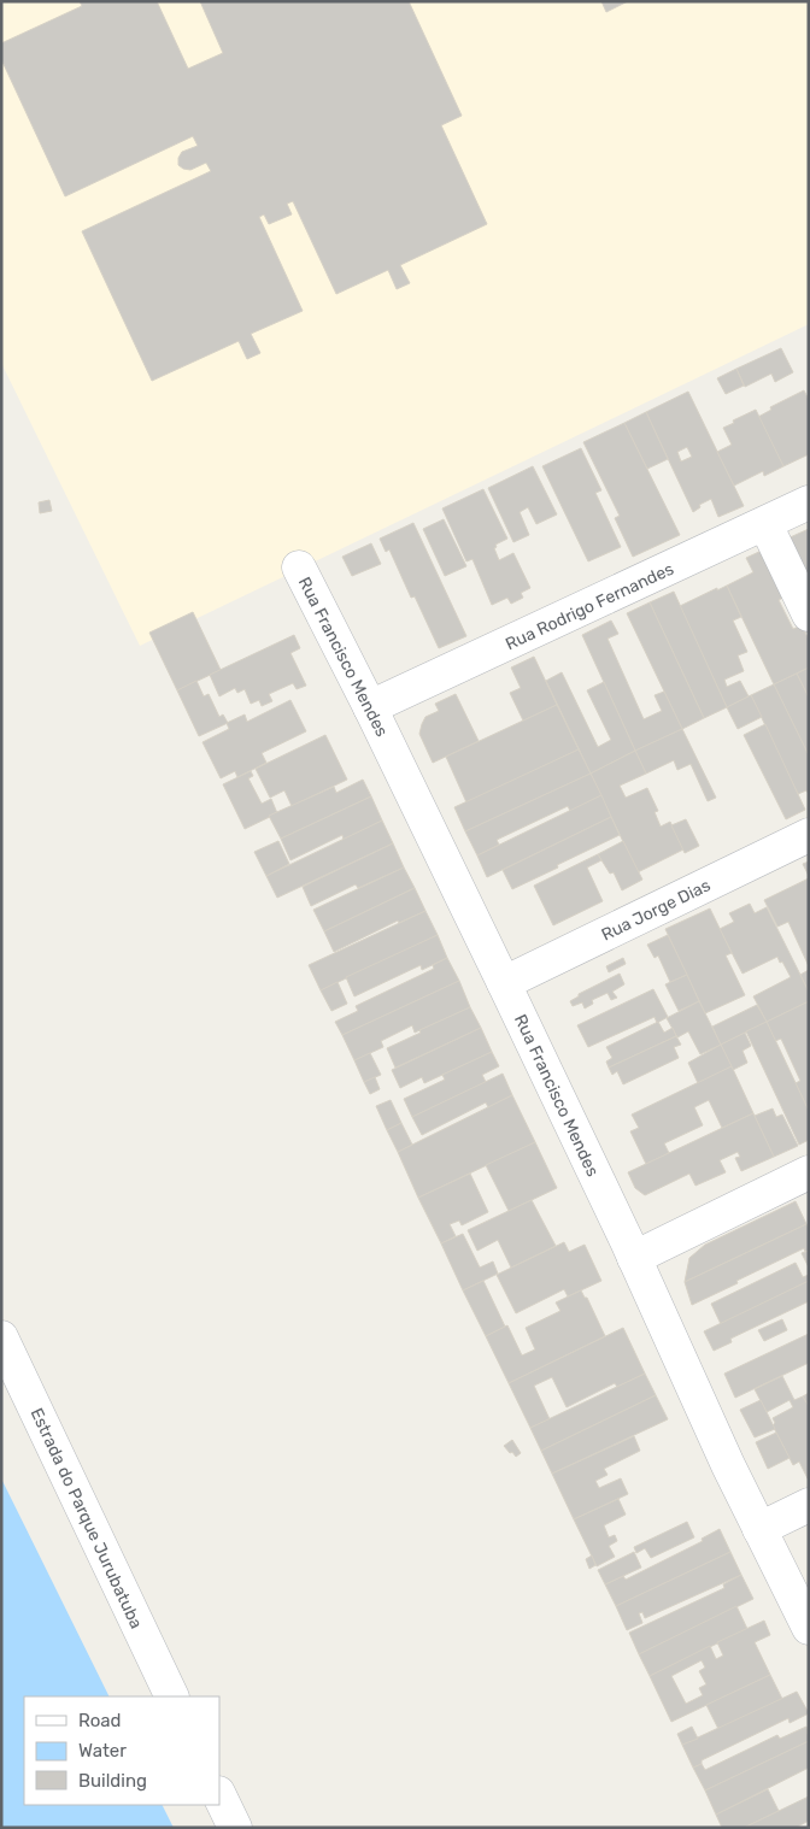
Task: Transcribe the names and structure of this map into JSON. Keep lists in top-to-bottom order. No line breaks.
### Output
{"streets":{"street":["Rua Rodrigo Fernandes","Rua Francisco Mendes","Rua Jorge Dias","Estrada do Parque Jurubatuba"]},"crossings":[["Rua Rodrigo Fernandes","Rua Francisco Mendes"],["Rua Francisco Mendes","Rua Jorge Dias"]],"legend":["Road","Water","Building"]}
